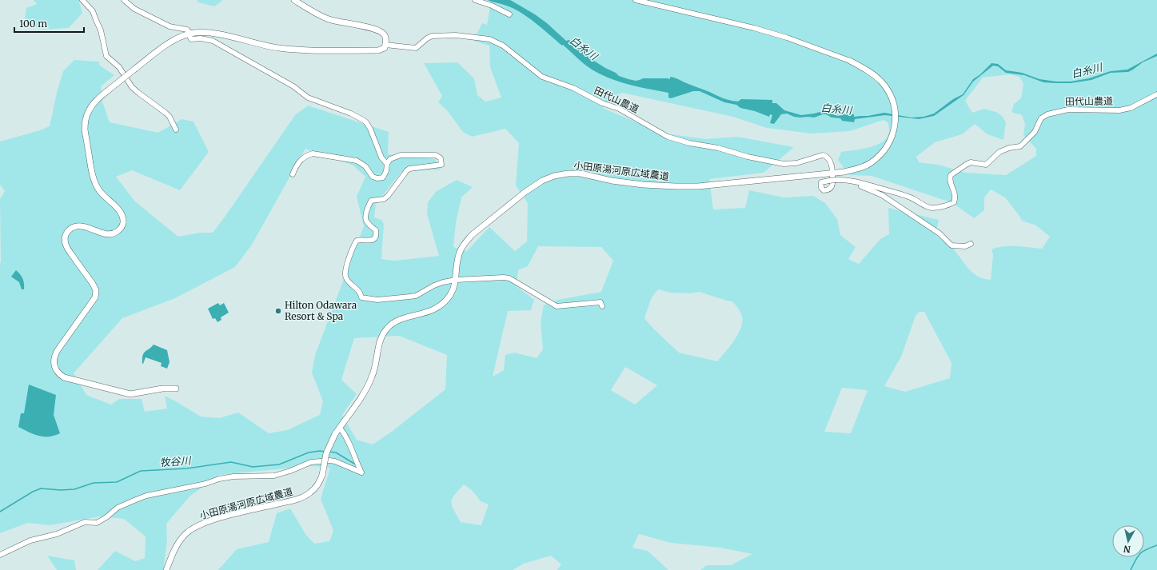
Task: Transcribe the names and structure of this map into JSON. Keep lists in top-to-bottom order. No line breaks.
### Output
{"streets":{"street":["田代山農道","小田原湯河原広域農道"]},"crossings":[["田代山農道","小田原湯河原広域農道"]],"water":["白糸川","牧谷川"],"places":["Hilton Odawara Resort & Spa"],"scale_bar":"100 m","north":"bottom"}
